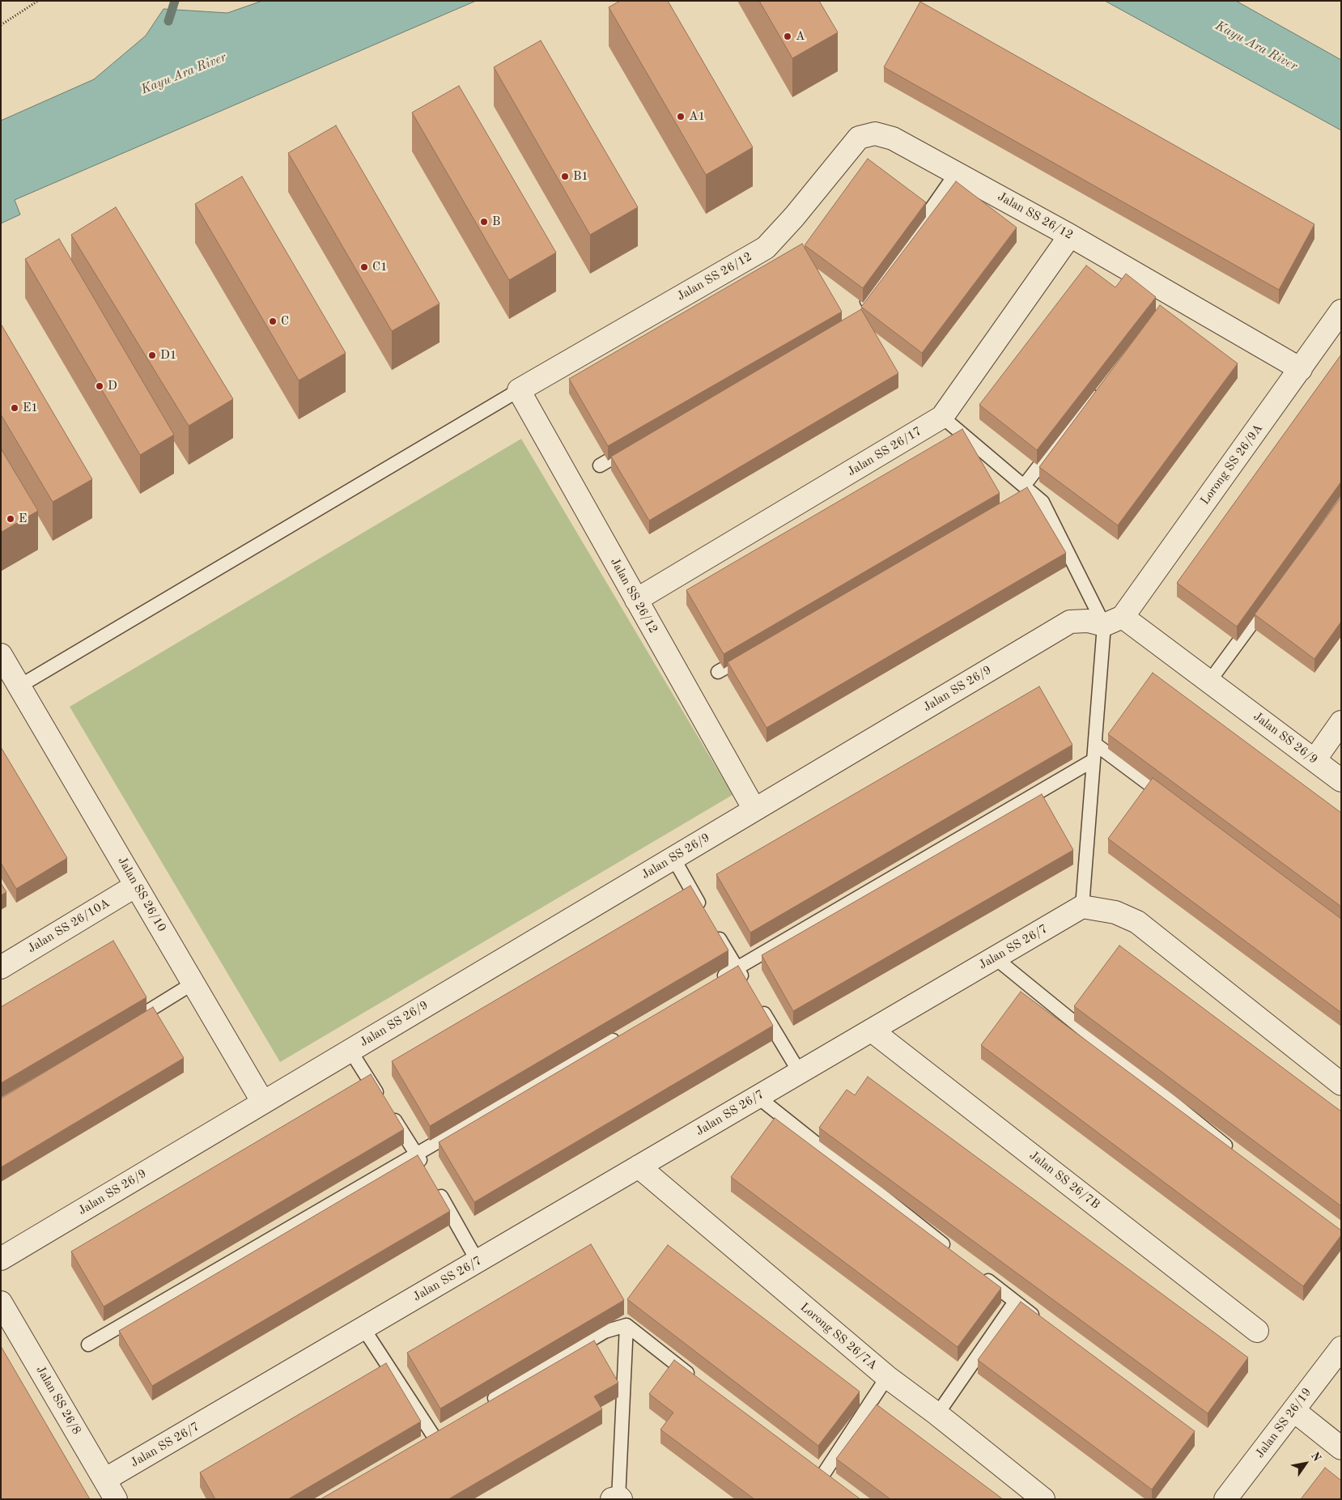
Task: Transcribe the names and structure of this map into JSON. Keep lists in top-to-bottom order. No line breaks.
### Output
{"streets":{"street":["Jalan SS 26/12","Jalan SS 26/17","Lorong SS 26/9A","Jalan SS 26/9","Jalan SS 26/10","Jalan SS 26/10A","Jalan SS 26/7","Jalan SS 26/7B","Lorong SS 26/7A","Jalan SS 26/8","Jalan SS 26/19"]},"crossings":[["Jalan SS 26/12","Jalan SS 26/17"],["Jalan SS 26/12","Lorong SS 26/9A"],["Jalan SS 26/12","Jalan SS 26/9"],["Lorong SS 26/9A","Jalan SS 26/9"],["Jalan SS 26/9","Jalan SS 26/10"],["Jalan SS 26/10","Jalan SS 26/10A"],["Jalan SS 26/7","Jalan SS 26/7B"],["Jalan SS 26/7","Lorong SS 26/7A"],["Jalan SS 26/7","Jalan SS 26/8"]],"water":["Kayu Ara River"],"places":["A","A1","B1","B","C1","C","D1","D","E1","E"],"north":"top right"}
